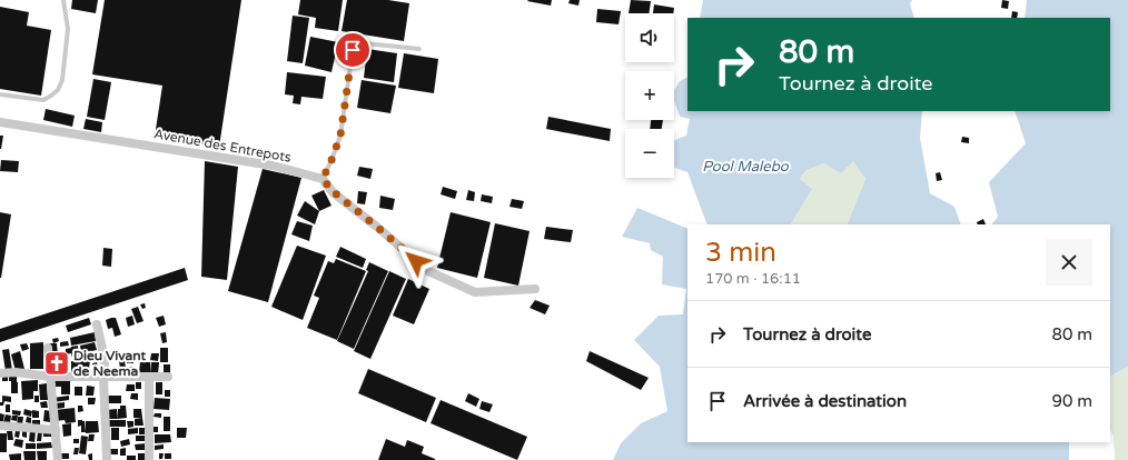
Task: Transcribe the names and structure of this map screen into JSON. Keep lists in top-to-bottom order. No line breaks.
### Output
{"streets":{"street":["Avenue des Entrepots"]},"water":["Pool Malebo"],"places":{"church":["Dieu Vivant de Neema"]},"page":{"map_buttons":["+","−"],"turn":["80 m","Tournez à droite"],"heading":["3 min","170 m · 16:11"],"list":[{"name":"Tournez à droite","value":"80 m"},{"name":"Arrivée à destination","value":"90 m"}]}}
